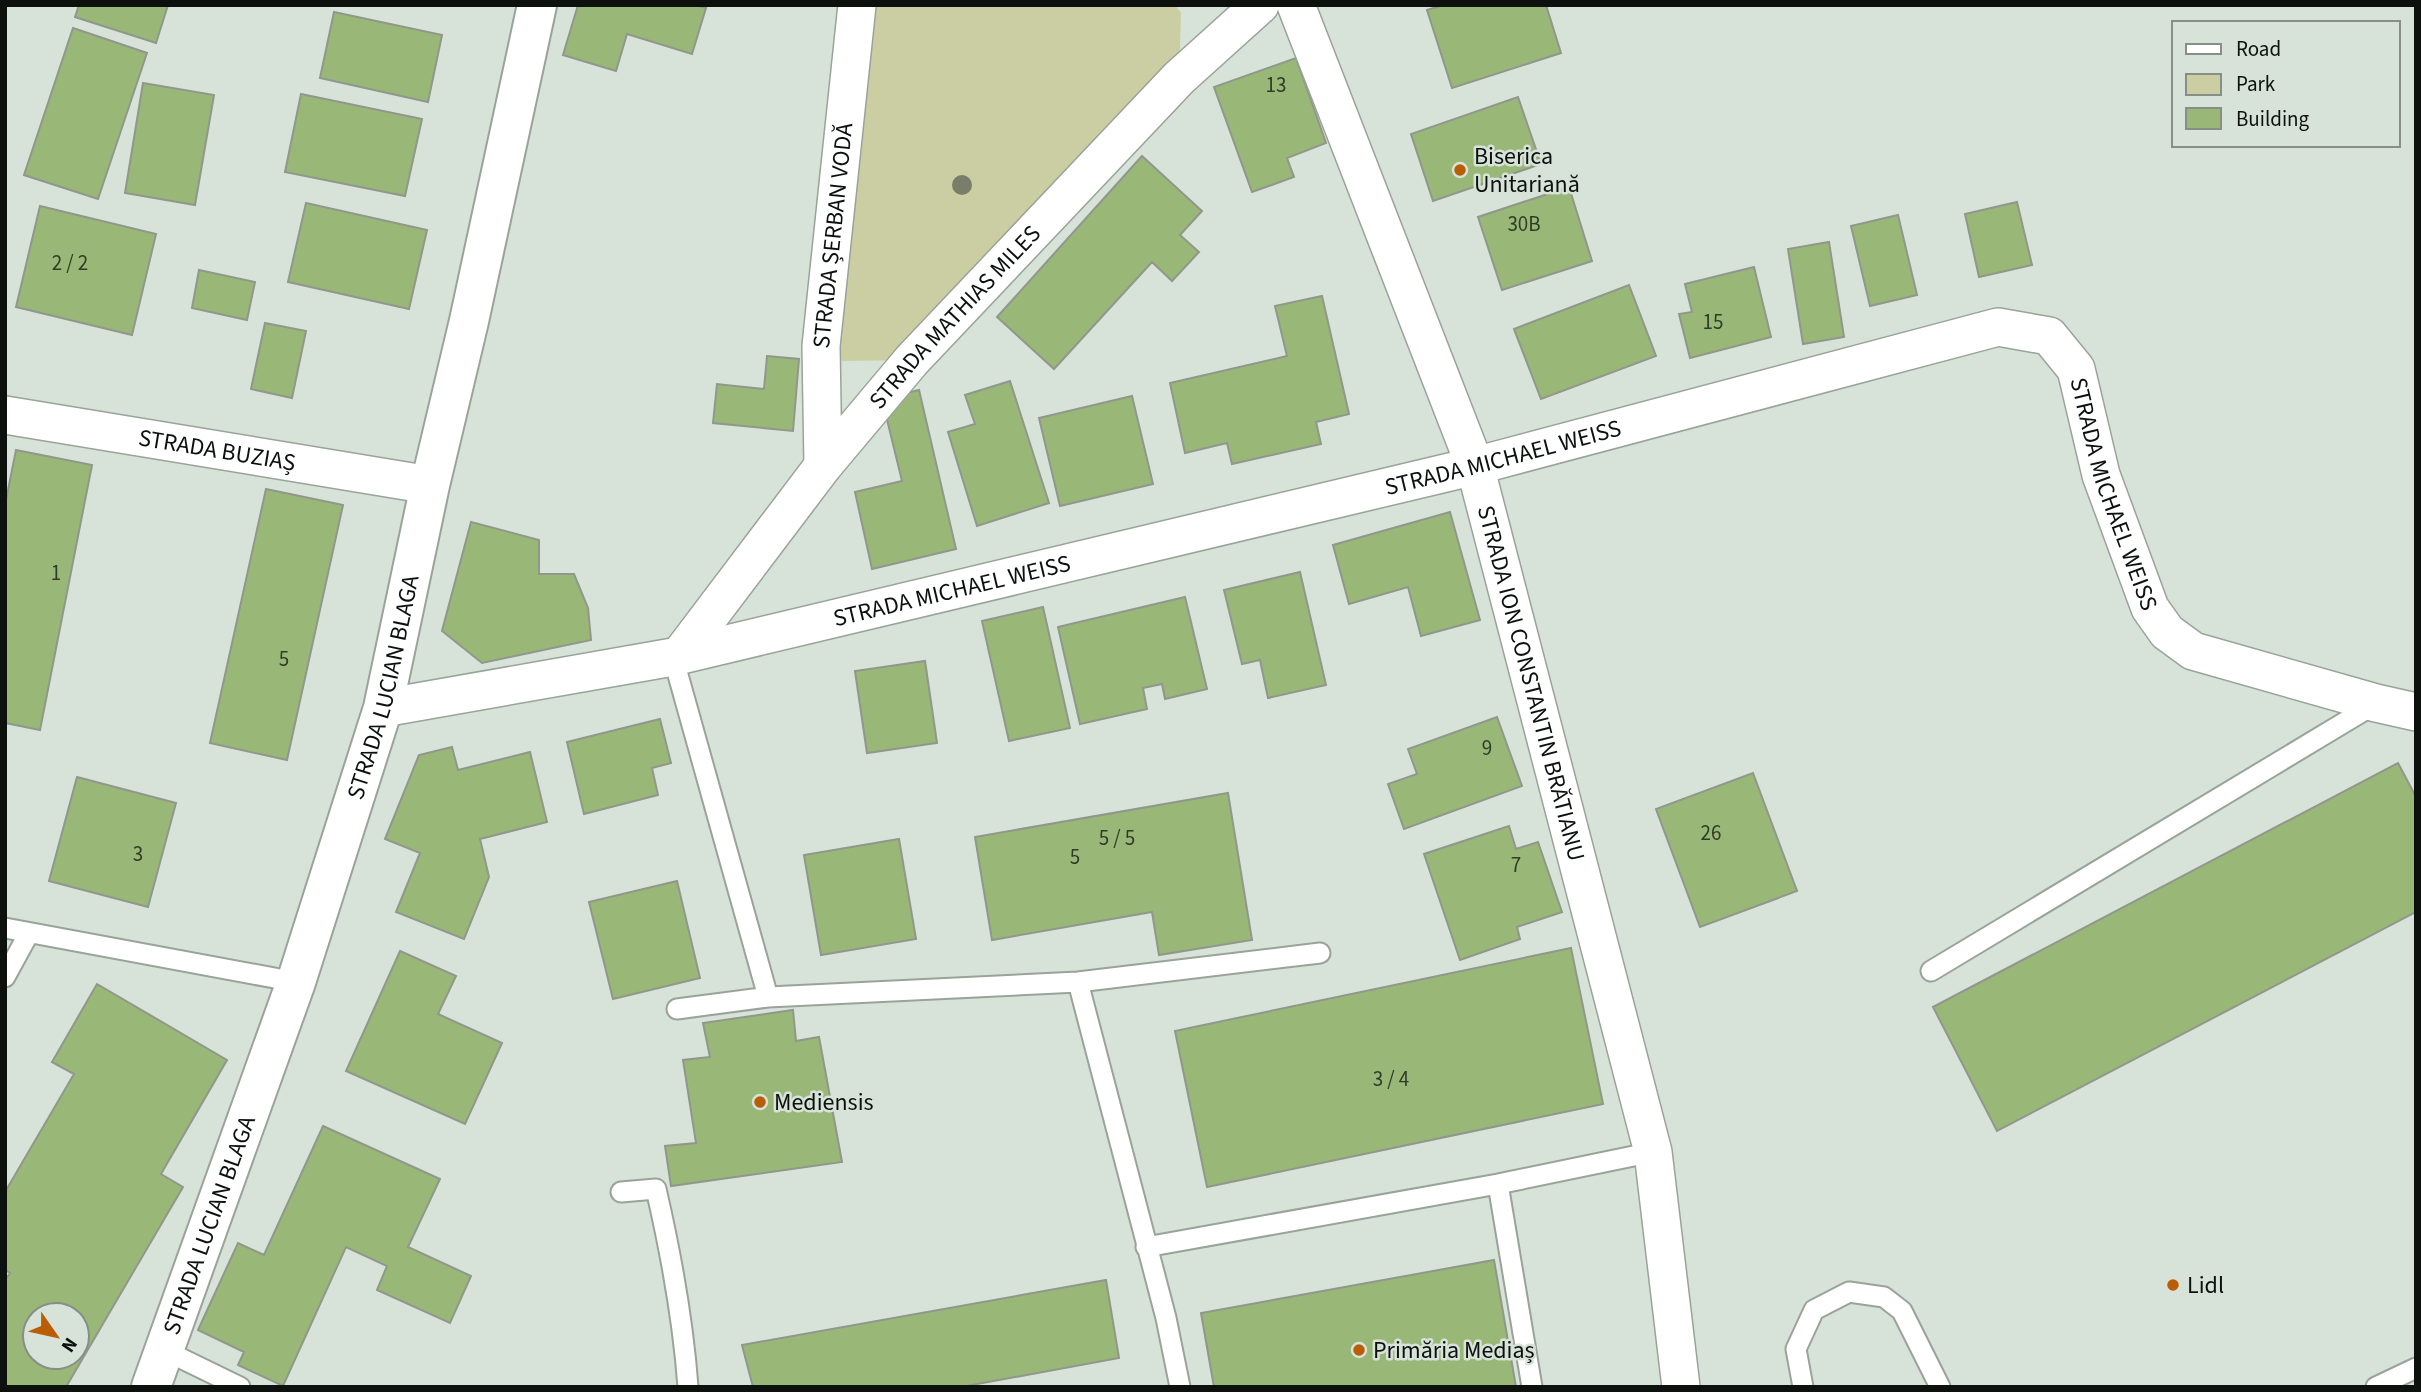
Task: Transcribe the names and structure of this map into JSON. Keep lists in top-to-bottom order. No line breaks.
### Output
{"streets":{"street":["STRADA ȘERBAN VODĂ","STRADA MATHIAS MILES","STRADA BUZIAȘ","STRADA MICHAEL WEISS","STRADA ION CONSTANTIN BRĂTIANU","STRADA LUCIAN BLAGA"]},"crossings":[["STRADA ȘERBAN VODĂ","STRADA MATHIAS MILES"],["STRADA MATHIAS MILES","STRADA MICHAEL WEISS"],["STRADA BUZIAȘ","STRADA LUCIAN BLAGA"],["STRADA MICHAEL WEISS","STRADA ION CONSTANTIN BRĂTIANU"],["STRADA MICHAEL WEISS","STRADA LUCIAN BLAGA"]],"places":["Biserica Unitariană","Mediensis","Lidl","Primăria Mediaș"],"house_numbers":["13","30B","2 / 2","15","1","5","9","26","5 / 5","3","5","7","3 / 4"],"legend":["Road","Park","Building"],"north":"bottom right"}
